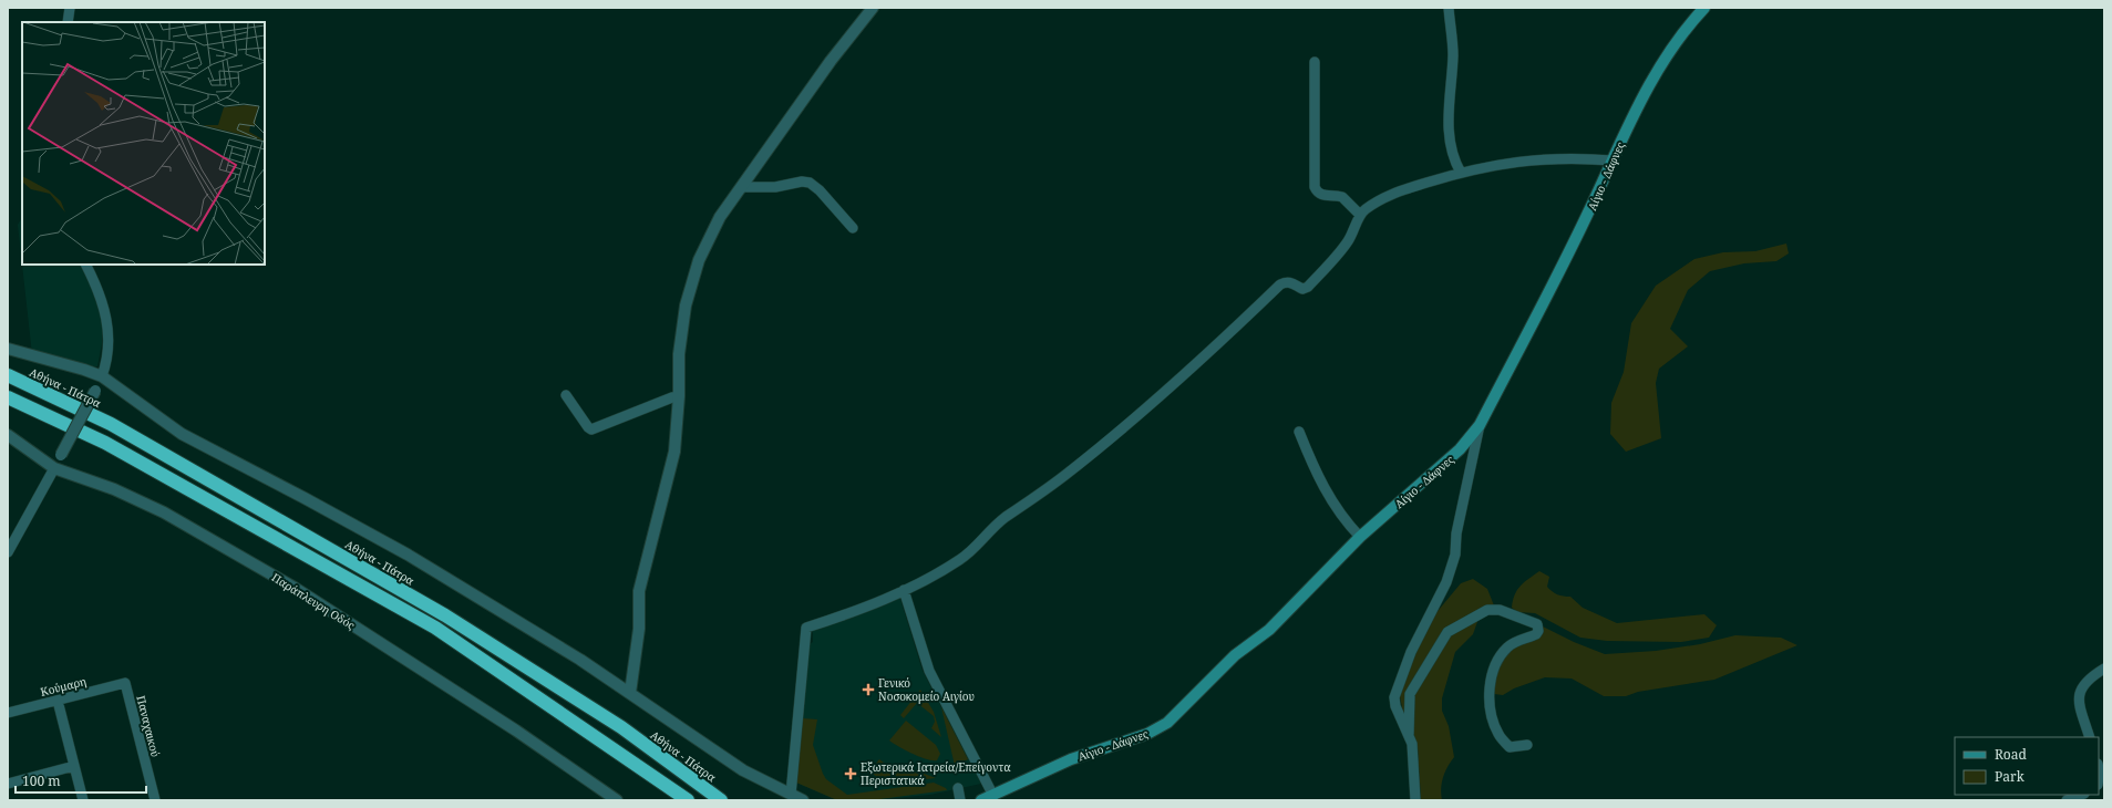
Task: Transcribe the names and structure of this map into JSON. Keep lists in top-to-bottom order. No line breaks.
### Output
{"streets":{"highway":["Αθήνα - Πάτρα"],"main road":["Αίγιο - Δάφνες"],"street":["Παράπλευρη Οδός","Κούμαρη","Παναχαικού"]},"crossings":[["Κούμαρη","Παναχαικού"]],"places":{"health":["Γενικό Νοσοκομείο Αιγίου","Εξωτερικά Ιατρεία/Επείγοντα Περιστατικά"]},"legend":["Road","Park"],"scale_bar":"100 m"}
